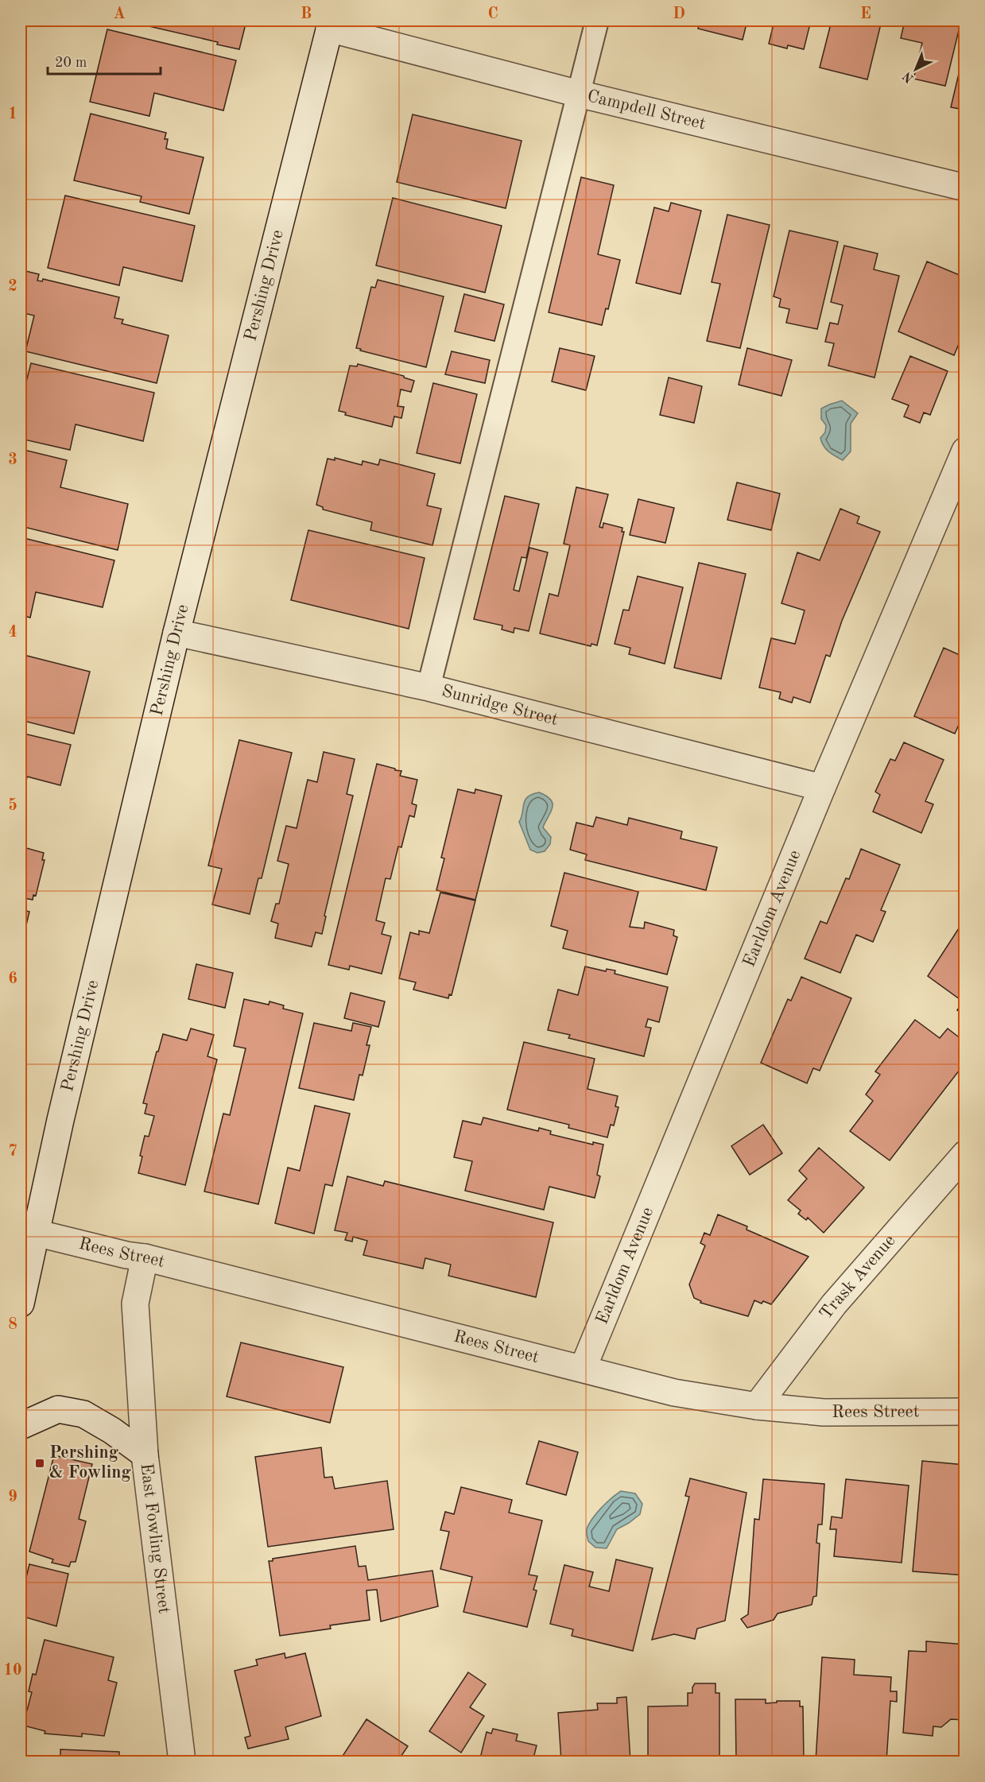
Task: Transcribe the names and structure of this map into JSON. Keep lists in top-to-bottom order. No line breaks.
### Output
{"streets":{"street":["Campdell Street","Pershing Drive","Sunridge Street","Earldom Avenue","Rees Street","Trask Avenue","East Fowling Street"]},"crossings":[["Campdell Street","Pershing Drive"],["Pershing Drive","Sunridge Street"],["Pershing Drive","Rees Street"],["Sunridge Street","Earldom Avenue"],["Earldom Avenue","Rees Street"],["Rees Street","Trask Avenue"],["Rees Street","East Fowling Street"]],"places":{"transit":["Pershing & Fowling"]},"scale_bar":"20 m","north":"bottom left","grid":{"columns":["A","B","C","D","E"],"rows":["1","2","3","4","5","6","7","8","9","10"]}}
